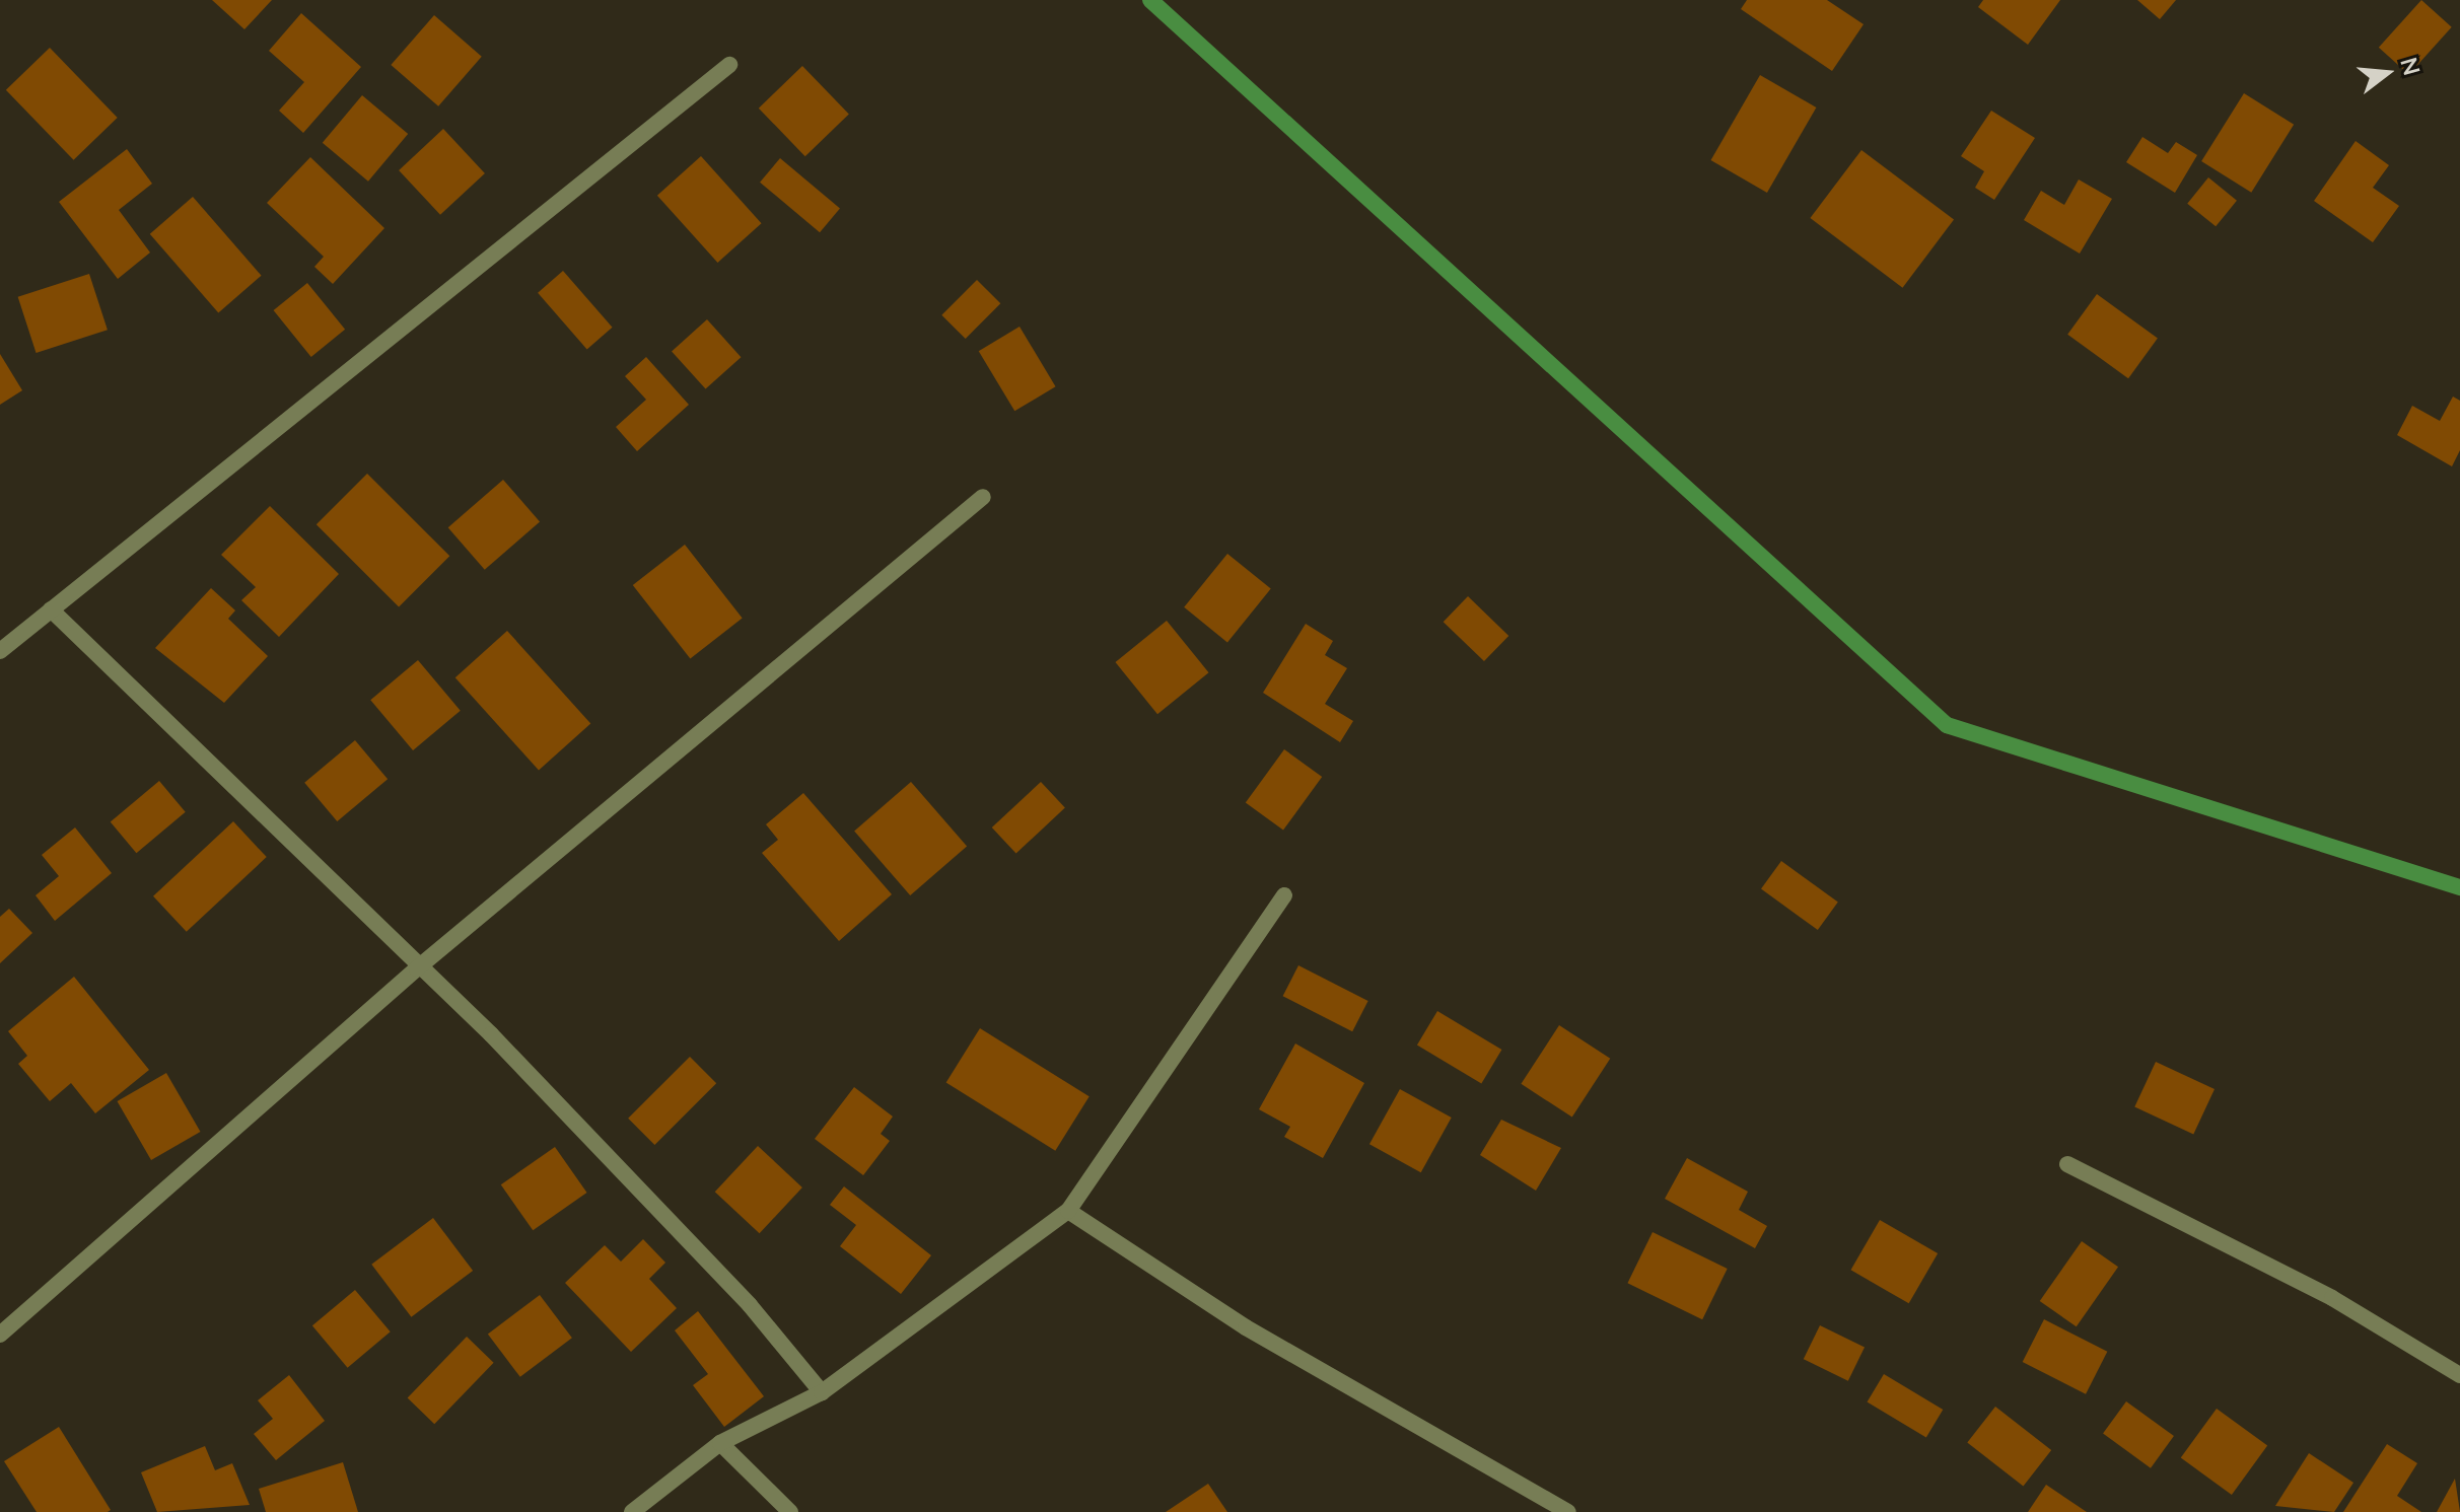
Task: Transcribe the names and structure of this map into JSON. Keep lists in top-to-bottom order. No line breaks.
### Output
{"north":"right"}
